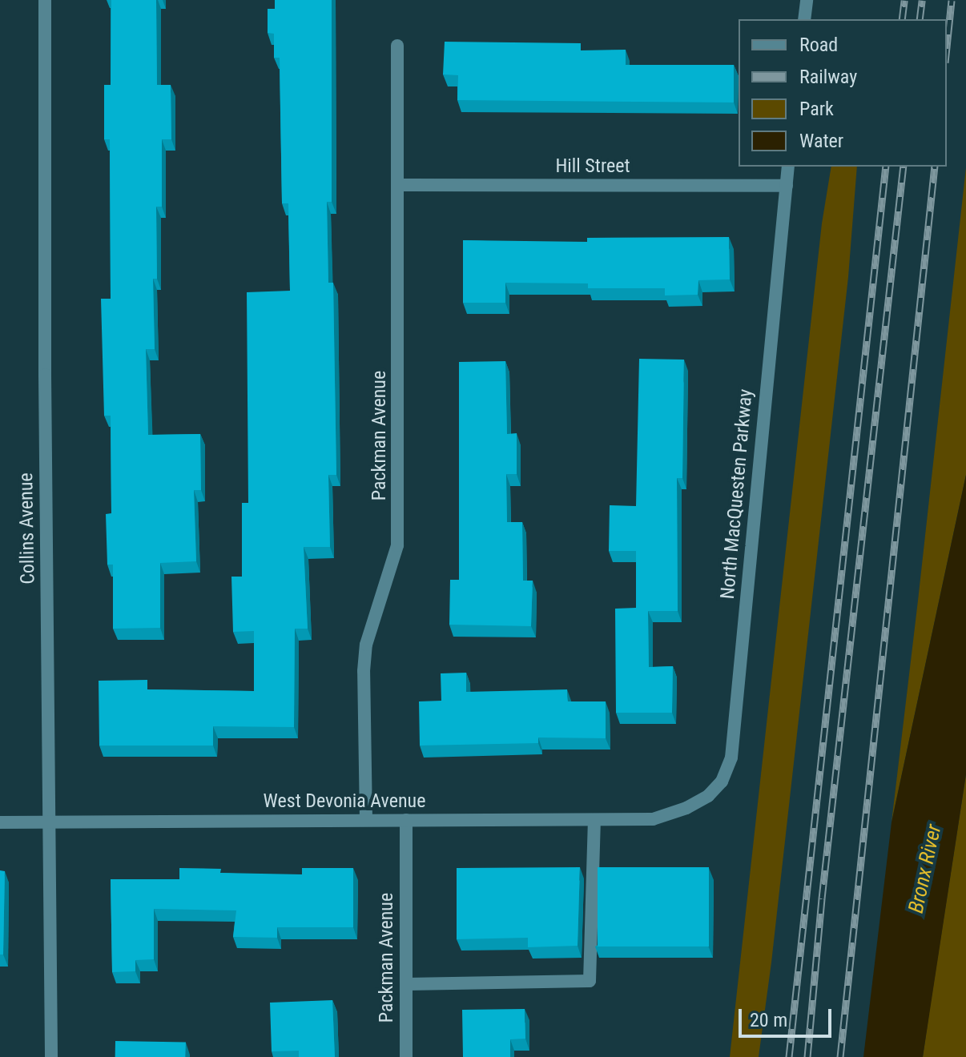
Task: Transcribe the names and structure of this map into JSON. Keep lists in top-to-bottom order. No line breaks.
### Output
{"streets":{"street":["Hill Street","Packman Avenue","North MacQuesten Parkway","Collins Avenue","West Devonia Avenue"]},"crossings":[["Hill Street","Packman Avenue"],["Hill Street","North MacQuesten Parkway"],["Packman Avenue","West Devonia Avenue"],["North MacQuesten Parkway","West Devonia Avenue"],["Collins Avenue","West Devonia Avenue"]],"water":["Bronx River"],"legend":["Road","Railway","Park","Water"],"scale_bar":"20 m"}
